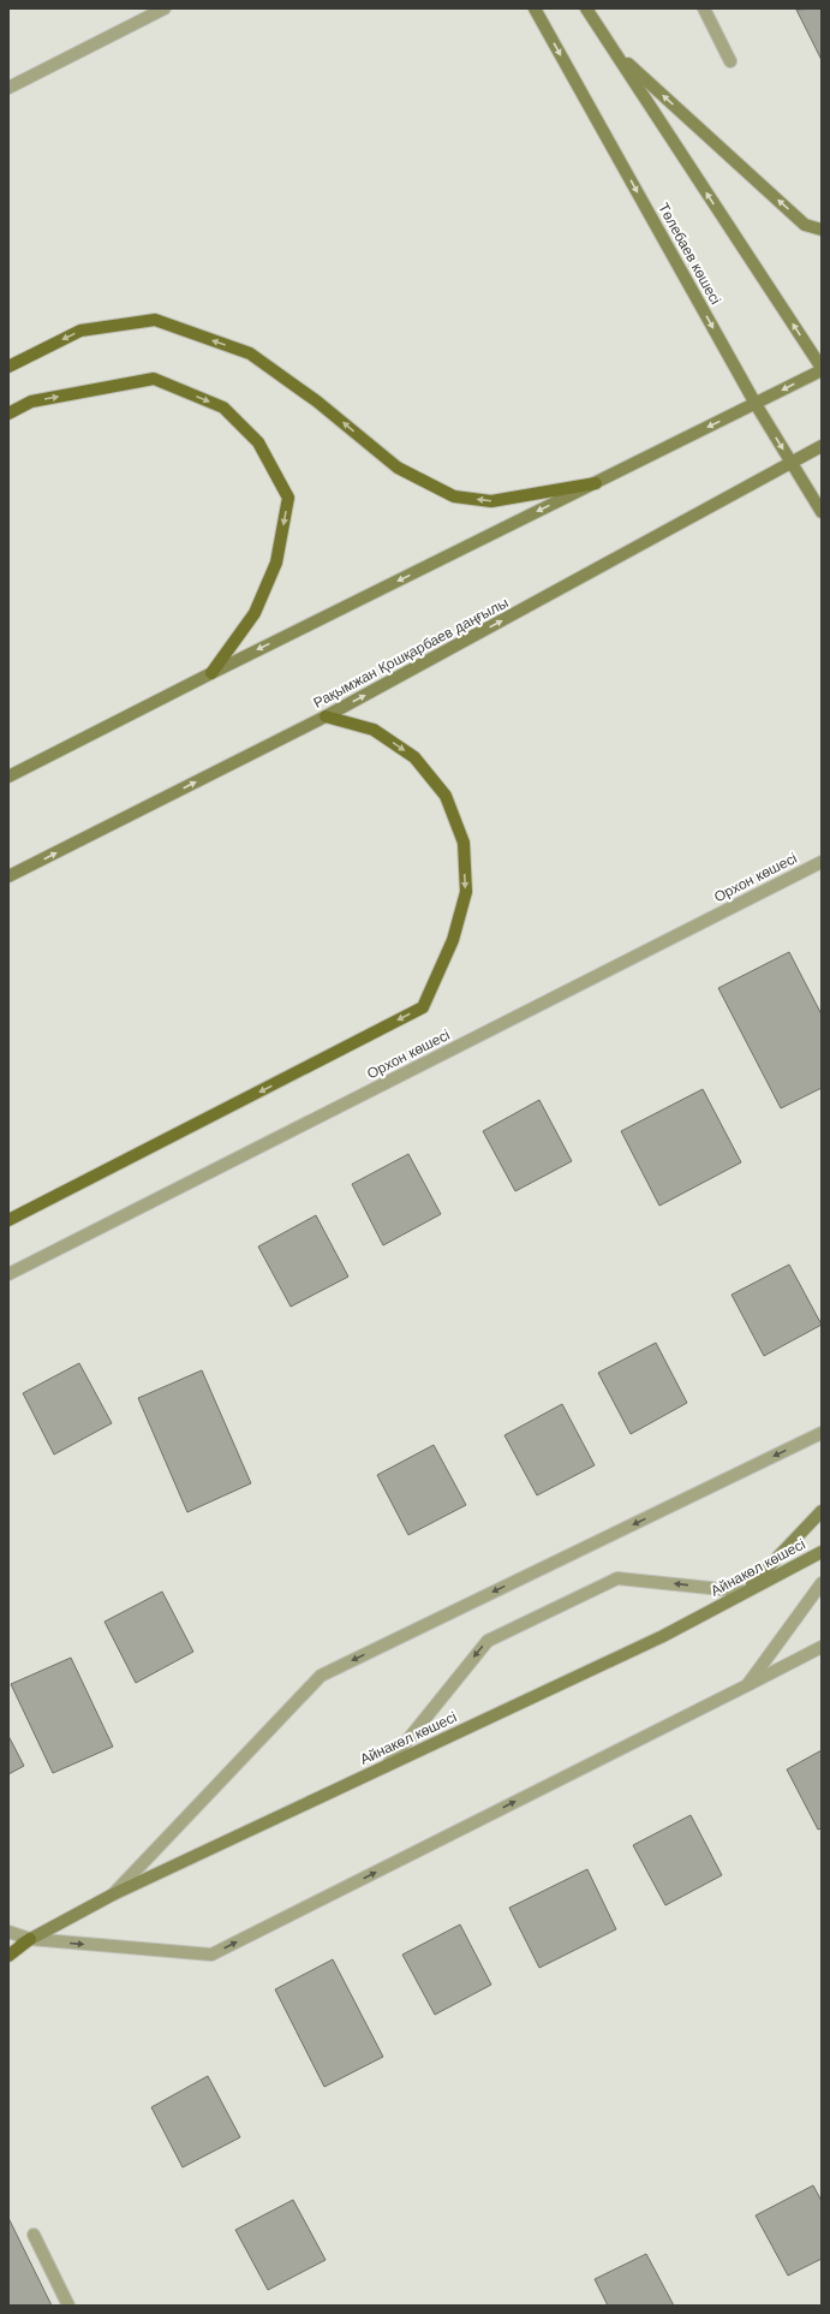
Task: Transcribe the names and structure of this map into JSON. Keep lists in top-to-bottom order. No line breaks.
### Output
{"streets":{"main road":["Төлебаев көшесі","Рақымжан Қошқарбаев даңғылы","Айнакөл көшесі"],"street":["Орхон көшесі"]},"crossings":[["Төлебаев көшесі","Рақымжан Қошқарбаев даңғылы"]]}
